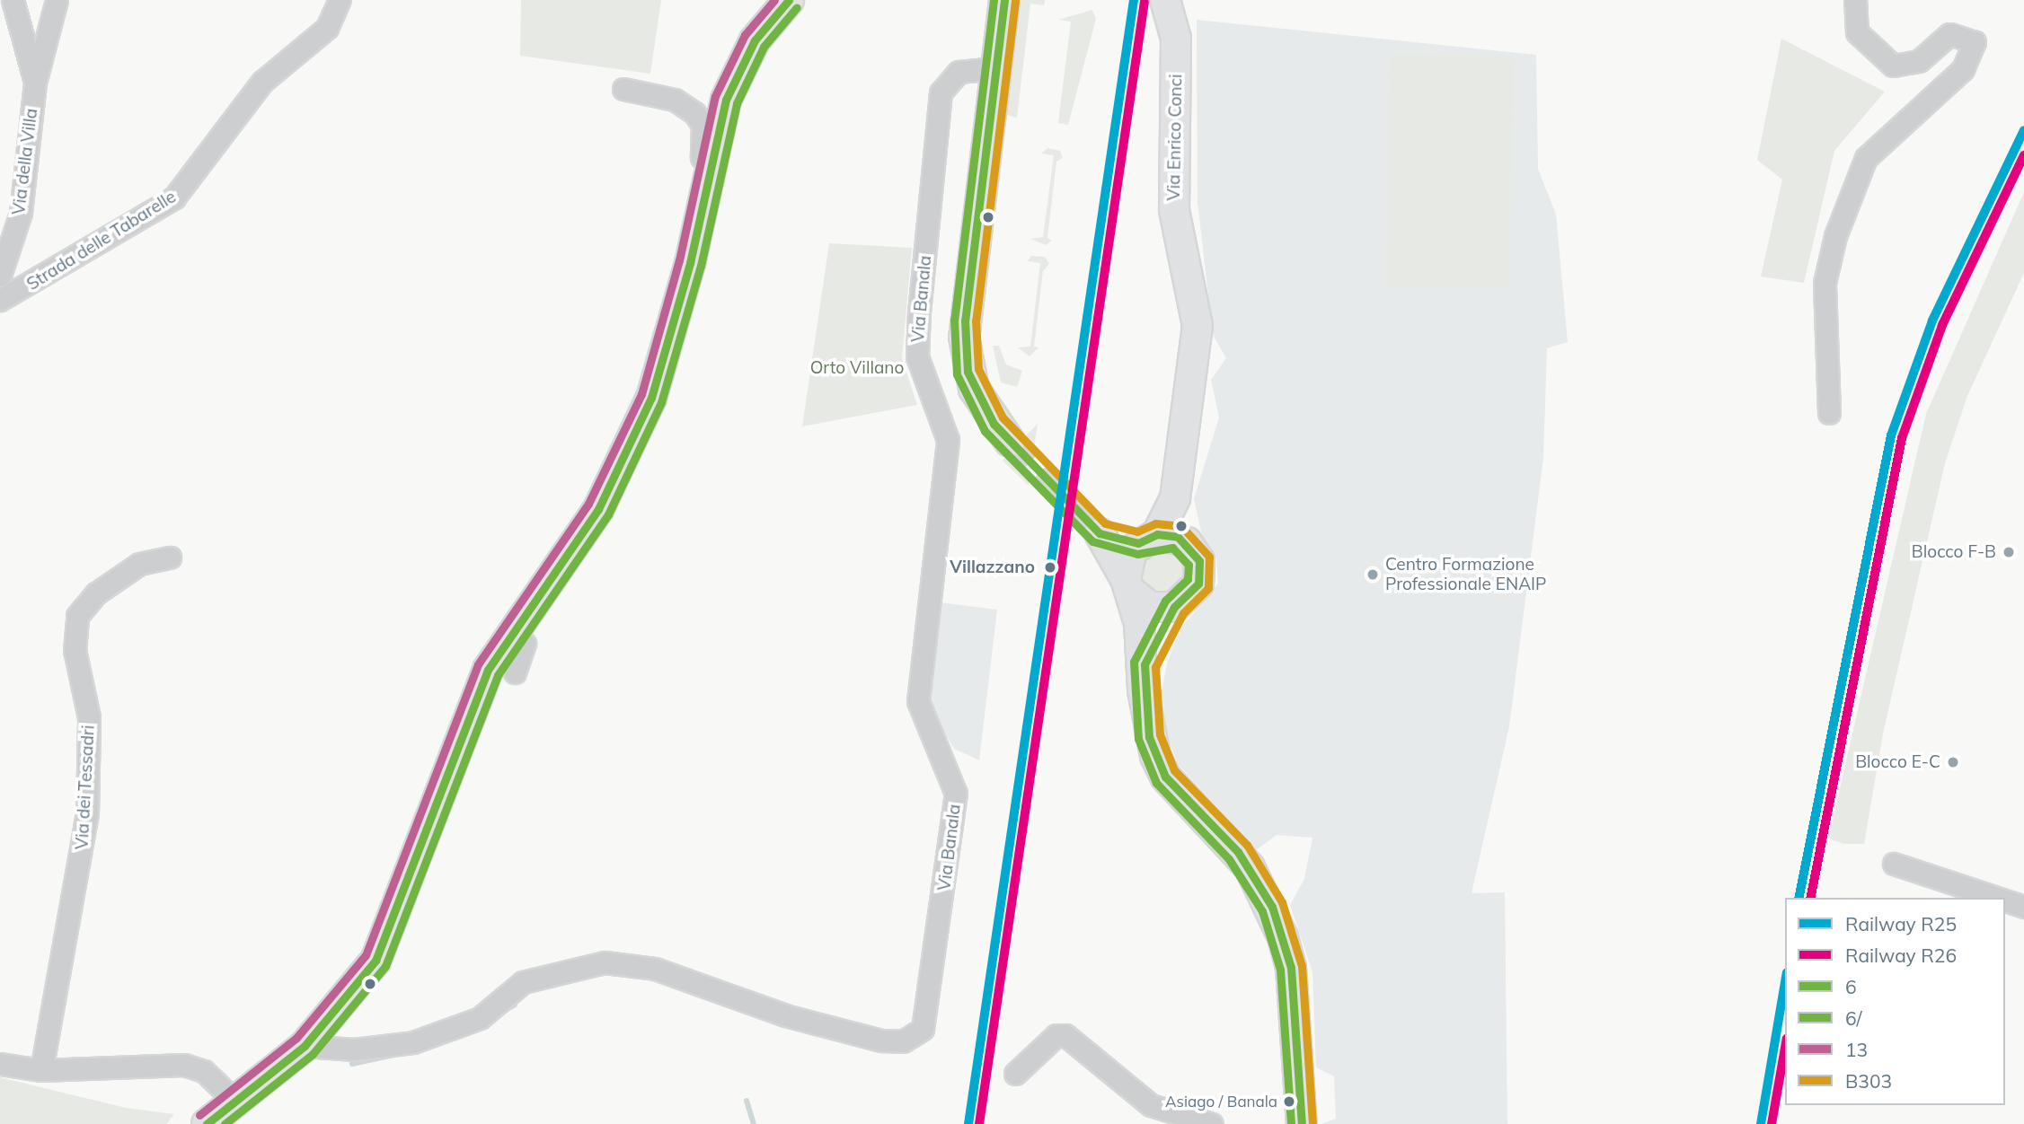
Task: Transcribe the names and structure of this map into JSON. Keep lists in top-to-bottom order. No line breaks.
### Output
{"streets":{"main road":["Via Enrico Conci"],"street":["Via della Villa","Strada delle Tabarelle","Via Banala","Via dei Tessadri"]},"parks":["Orto Villano"],"places":["Blocco F-B","Villazzano","Centro Formazione Professionale ENAIP","Blocco E-C","Asiago / Banala"],"lines":["rail line R25","transit line 6","transit line 6/","transit line 13","transit line B303","rail line R26"],"legend":["Railway R25","Railway R26","6","6/","13","B303"]}
